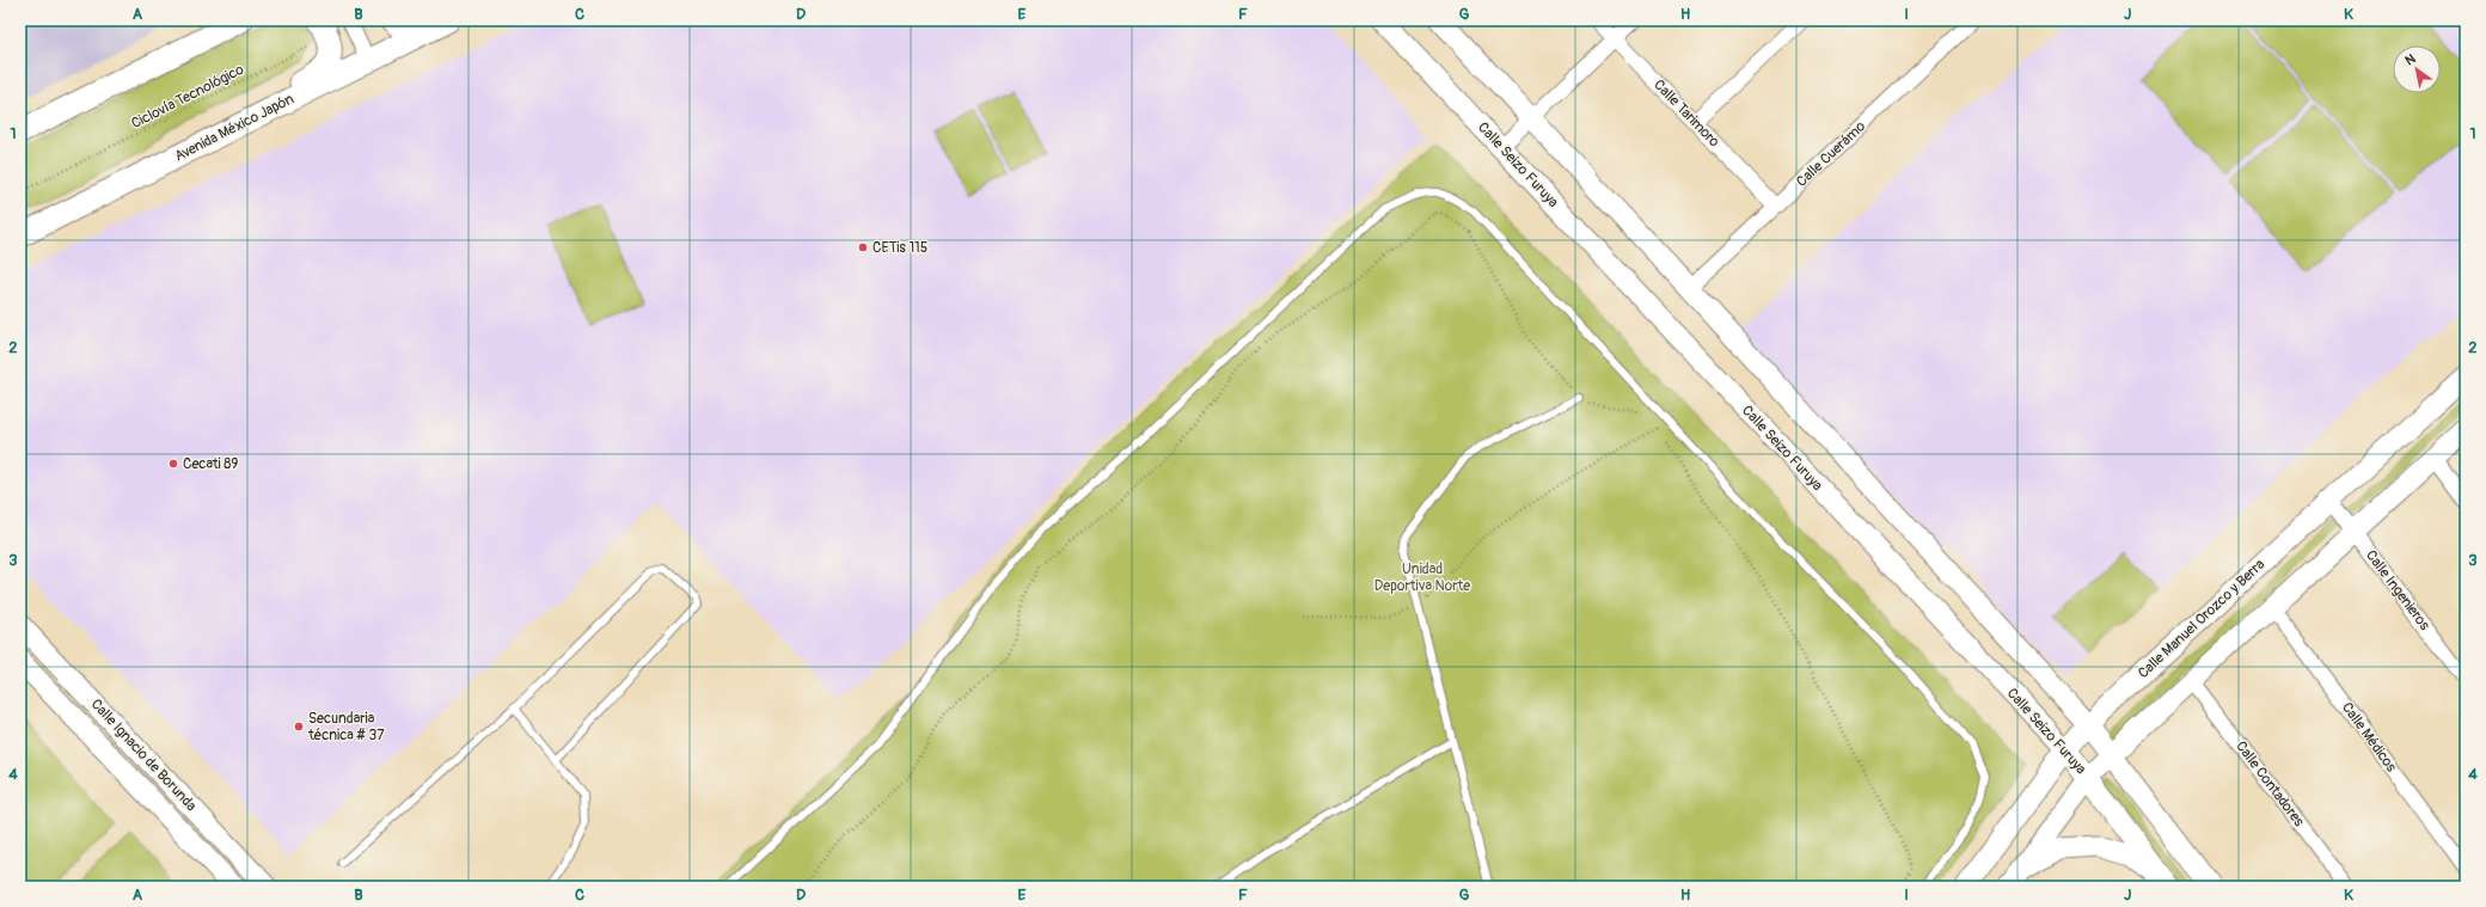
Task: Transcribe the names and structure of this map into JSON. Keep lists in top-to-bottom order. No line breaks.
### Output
{"streets":{"main road":["Avenida México Japón"],"street":["Calle Tarimoro","Calle Cuerámo","Calle Seizo Furuya","Calle Ingenieros","Calle Manuel Orozco y Berra","Calle Médicos","Calle Ignacio de Borunda","Calle Contadores"],"path":["Ciclovía Tecnológico"]},"crossings":[["Calle Tarimoro","Calle Cuerámo"],["Calle Seizo Furuya","Calle Manuel Orozco y Berra"],["Calle Ingenieros","Calle Manuel Orozco y Berra"]],"parks":["Unidad Deportiva Norte"],"places":["CETis 115","Cecati 89","Secundaria técnica # 37"],"north":"top left","grid":{"columns":["A","B","C","D","E","F","G","H","I","J","K"],"rows":["1","2","3","4"]}}
